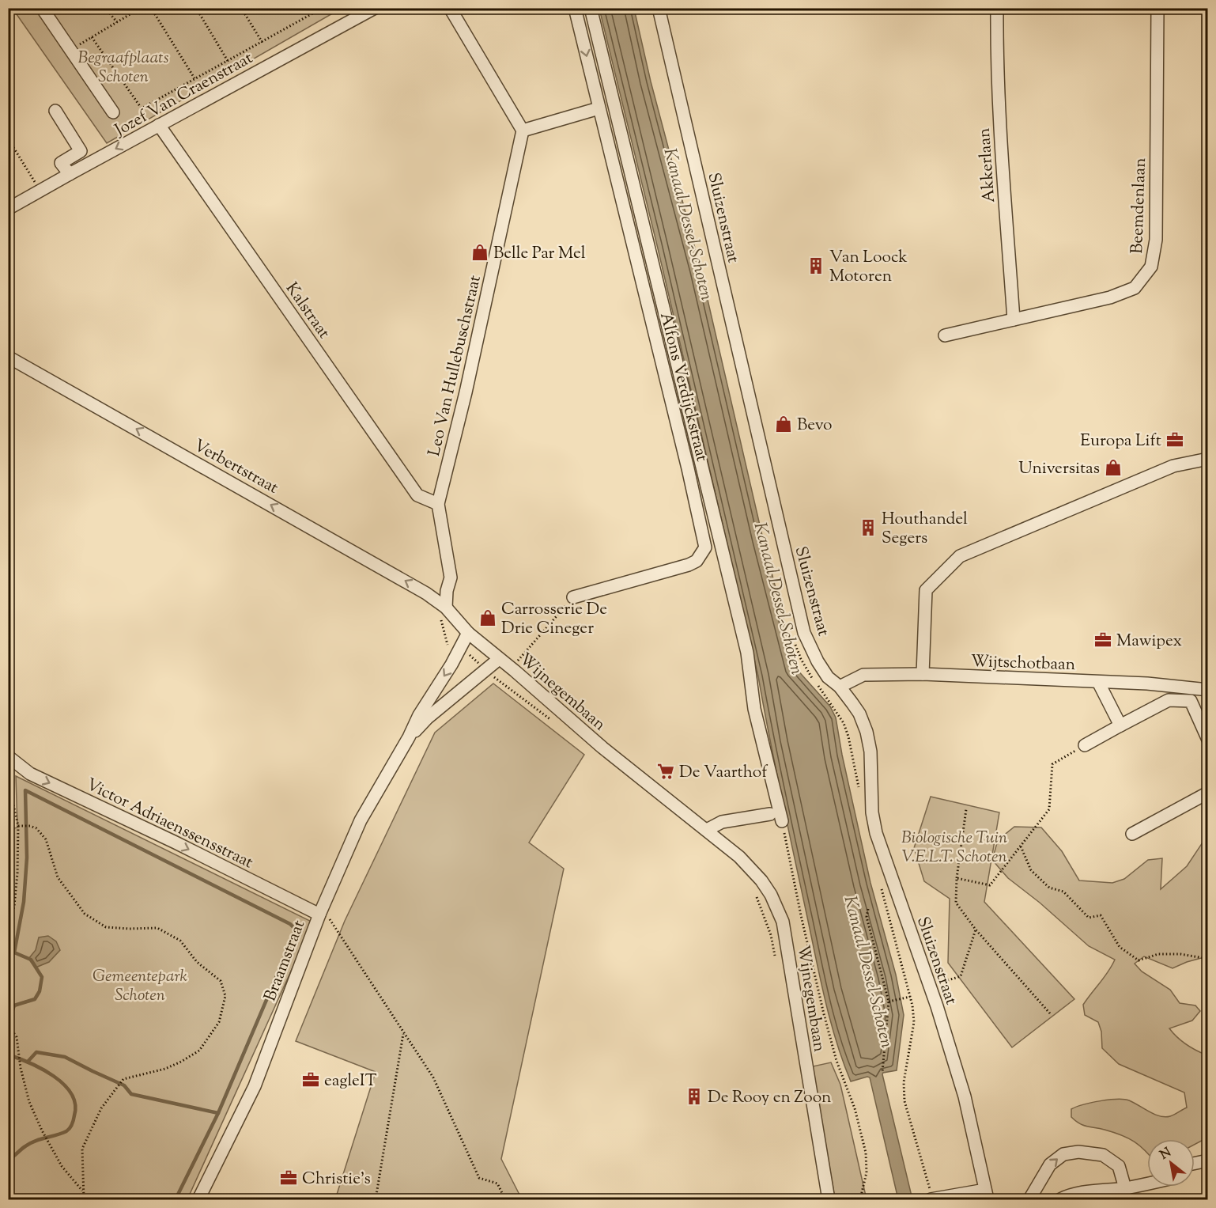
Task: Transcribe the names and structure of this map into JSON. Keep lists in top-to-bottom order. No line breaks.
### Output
{"streets":{"street":["Jozef Van Craenstraat","Akkerlaan","Beemdenlaan","Sluizenstraat","Kalstraat","Leo Van Hullebuschstraat","Alfons Verdijckstraat","Verbertstraat","Wijtschotbaan","Wijnegembaan","Victor Adriaenssensstraat","Braamstraat"]},"crossings":[["Jozef Van Craenstraat","Kalstraat"],["Akkerlaan","Beemdenlaan"],["Sluizenstraat","Wijtschotbaan"],["Kalstraat","Leo Van Hullebuschstraat"],["Leo Van Hullebuschstraat","Verbertstraat"],["Leo Van Hullebuschstraat","Wijnegembaan"],["Verbertstraat","Wijnegembaan"],["Wijnegembaan","Braamstraat"],["Victor Adriaenssensstraat","Braamstraat"]],"one_way":["Verbertstraat","Victor Adriaenssensstraat"],"water":["Kanaal Dessel-Schoten"],"parks":["Begraafplaats Schoten","Biologische Tuin V.E.L.T. Schoten","Gemeentepark Schoten"],"places":{"shop":["Belle Par Mel","Bevo","Universitas","Carrosserie De Drie Cineger"],"building":["Van Loock Motoren","Houthandel Segers","De Rooy en Zoon"],"office":["Europa Lift","Mawipex","eagleIT","Christie's"],"supermarket":["De Vaarthof"]},"north":"top left"}
